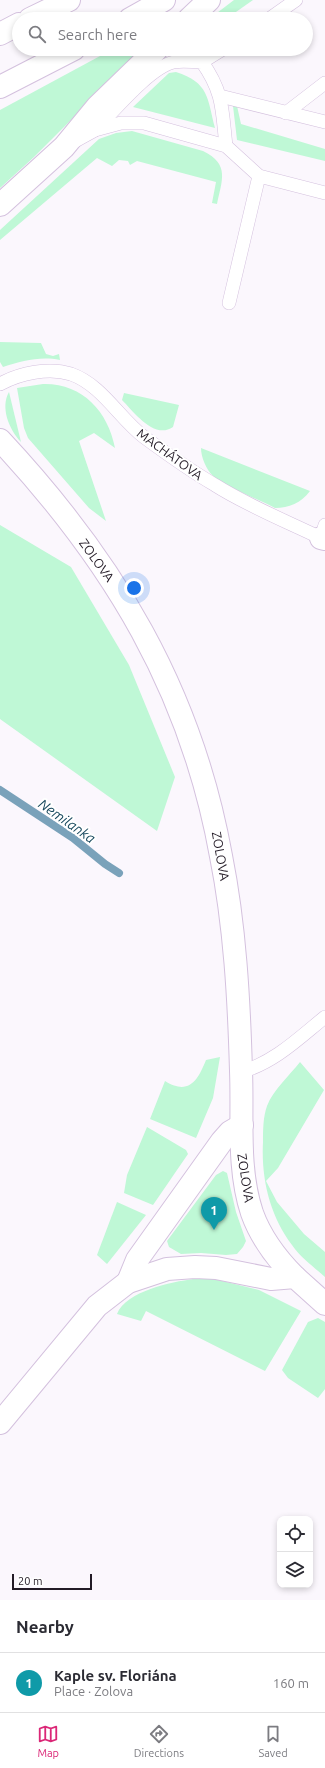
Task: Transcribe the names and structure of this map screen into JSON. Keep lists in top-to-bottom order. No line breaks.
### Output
{"streets":{"street":["ZOLOVA"],"lane":["MACHÁTOVA"]},"water":["Nemilanka"],"scale_bar":"20 m","page":{"search":"Search here","pins":"1","scale":"20 m","heading":"Nearby","list":[{"mark":"1","name":"Kaple sv. Floriána","note":"Place · Zolova","value":"160 m"}],"nav":["Map","Directions","Saved"]}}
